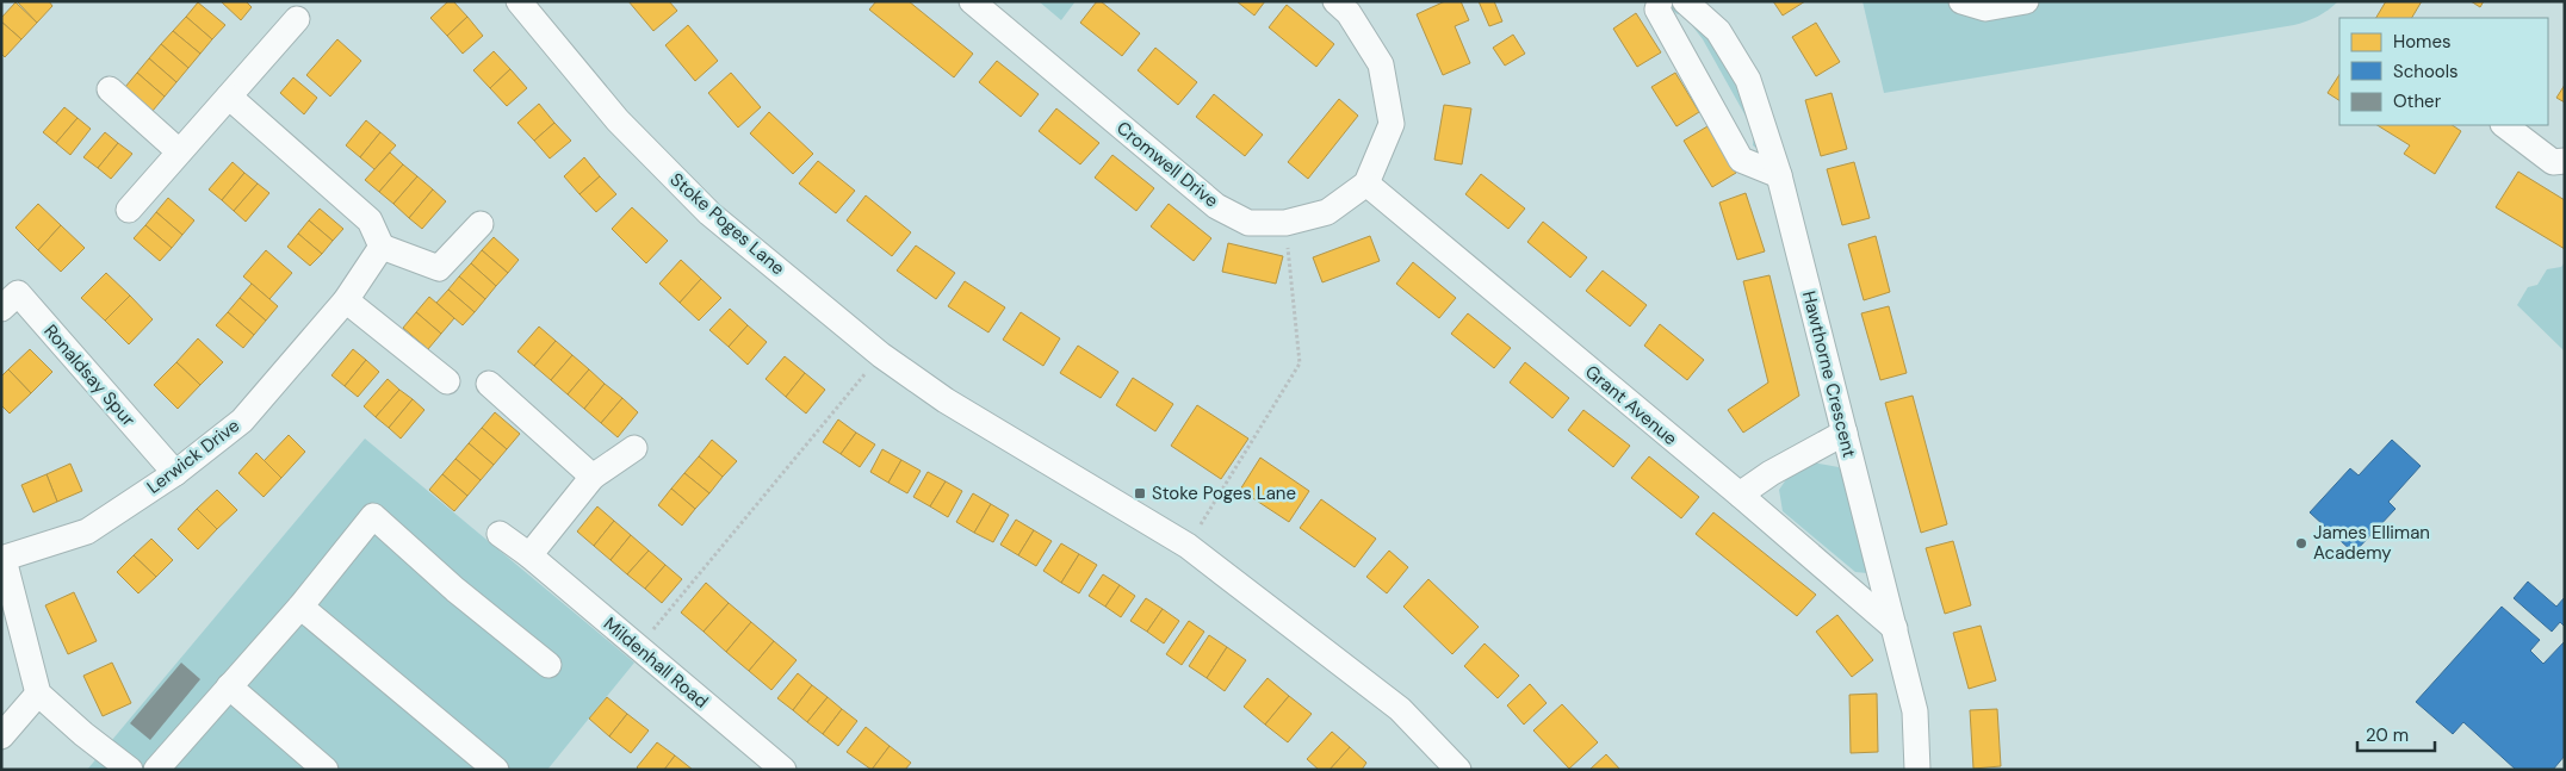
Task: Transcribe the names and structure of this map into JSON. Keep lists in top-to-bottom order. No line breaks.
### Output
{"streets":{"street":["Cromwell Drive","Stoke Poges Lane","Hawthorne Crescent","Ronaldsay Spur","Grant Avenue","Lerwick Drive","Mildenhall Road"]},"crossings":[["Cromwell Drive","Grant Avenue"],["Hawthorne Crescent","Grant Avenue"],["Ronaldsay Spur","Lerwick Drive"]],"places":{"transit":["Stoke Poges Lane"],"other":["James Elliman Academy"]},"legend":["Homes","Schools","Other"],"scale_bar":"20 m"}
